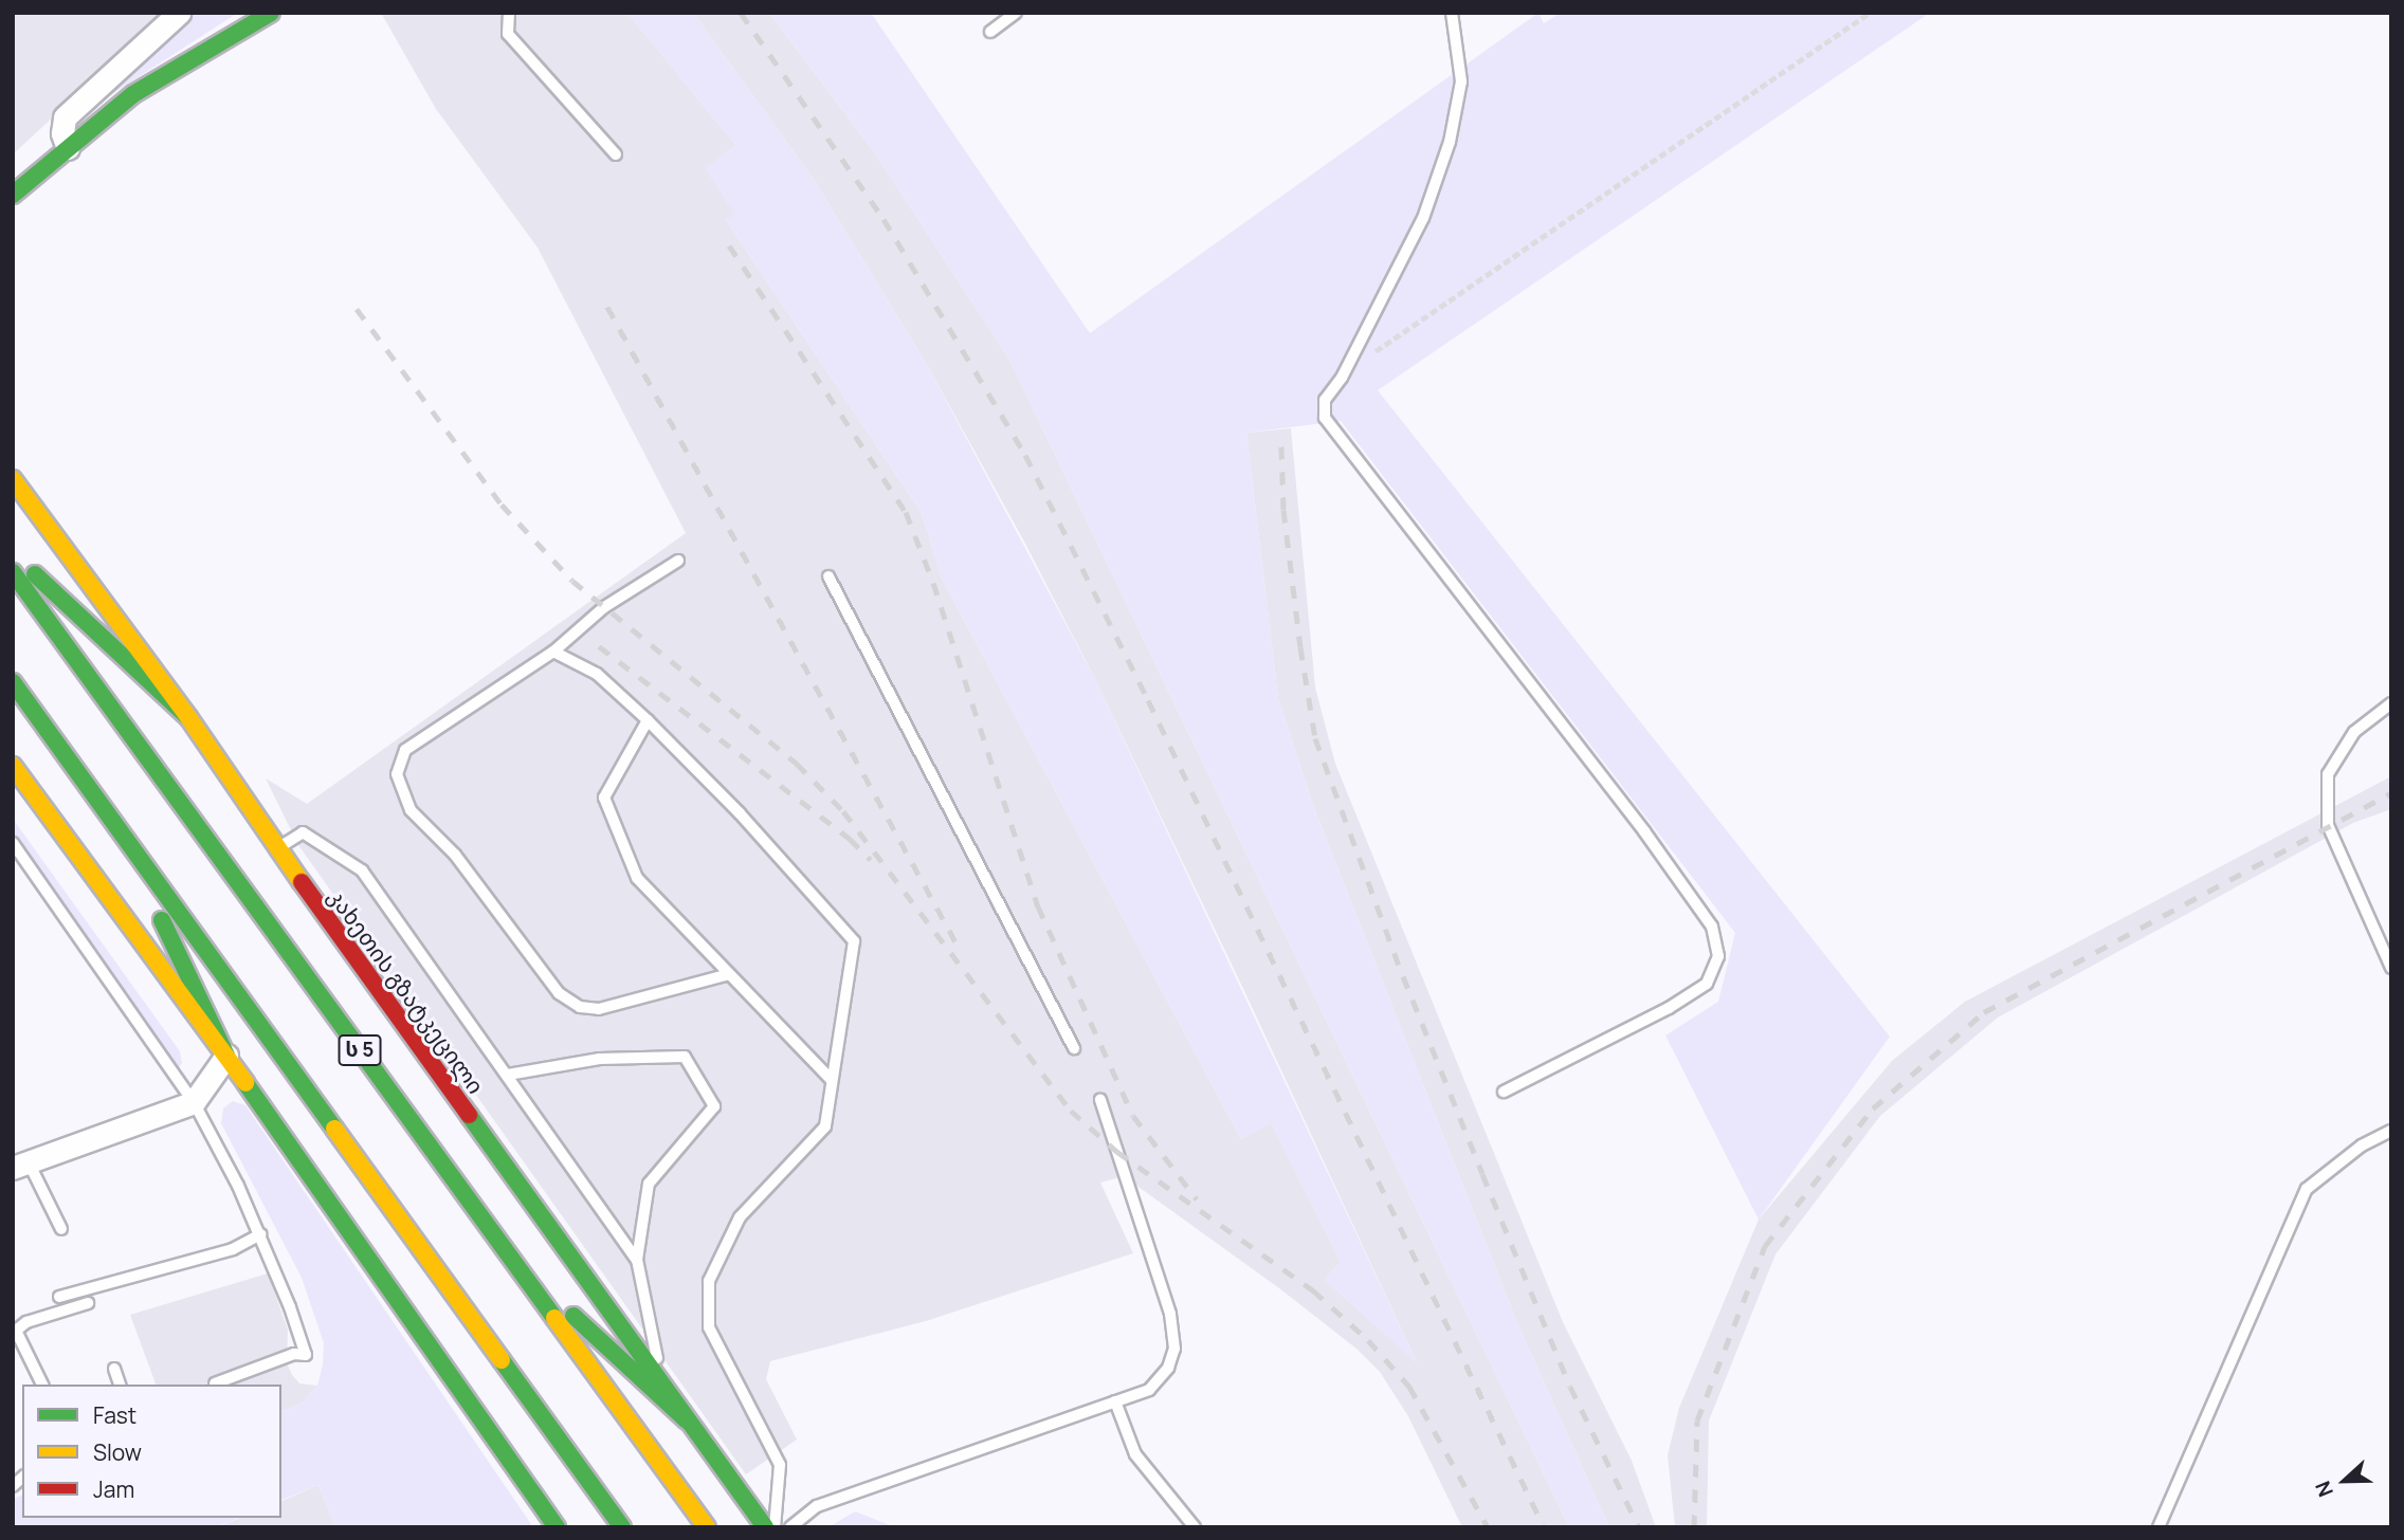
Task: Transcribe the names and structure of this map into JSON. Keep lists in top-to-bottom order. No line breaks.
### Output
{"streets":{"main road":["კახეთის გზატკეცილი","ს 5"]},"legend":["Fast","Slow","Jam"],"north":"left"}
